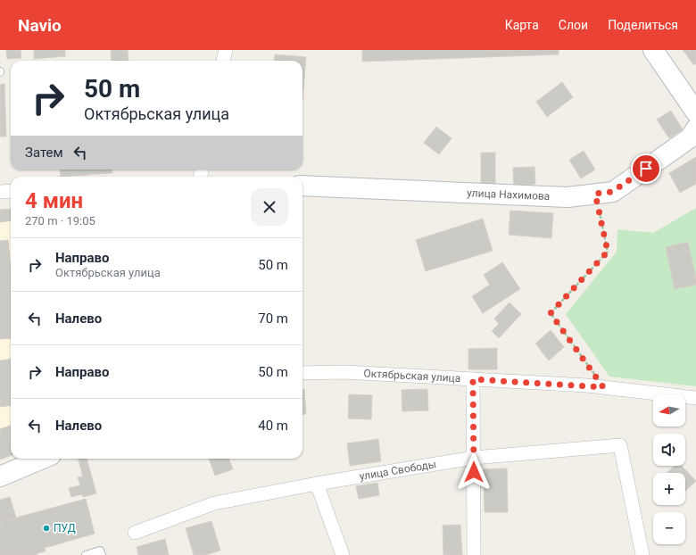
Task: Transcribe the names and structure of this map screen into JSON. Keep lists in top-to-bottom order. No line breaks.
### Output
{"streets":{"street":["улица Нахимова","Октябрьская улица","улица Свободы"]},"places":["ПУД"],"north":"left","page":{"header":"Navio","nav":["Карта","Слои","Поделиться"],"turn":["50 m","Октябрьская улица"],"then":"Затем","heading":["4 мин","270 m · 19:05"],"list":[{"name":"Направо","note":"Октябрьская улица","value":"50 m"},{"name":"Налево","value":"70 m"},{"name":"Направо","value":"50 m"},{"name":"Налево","value":"40 m"}],"map_buttons":["+","−"]}}
